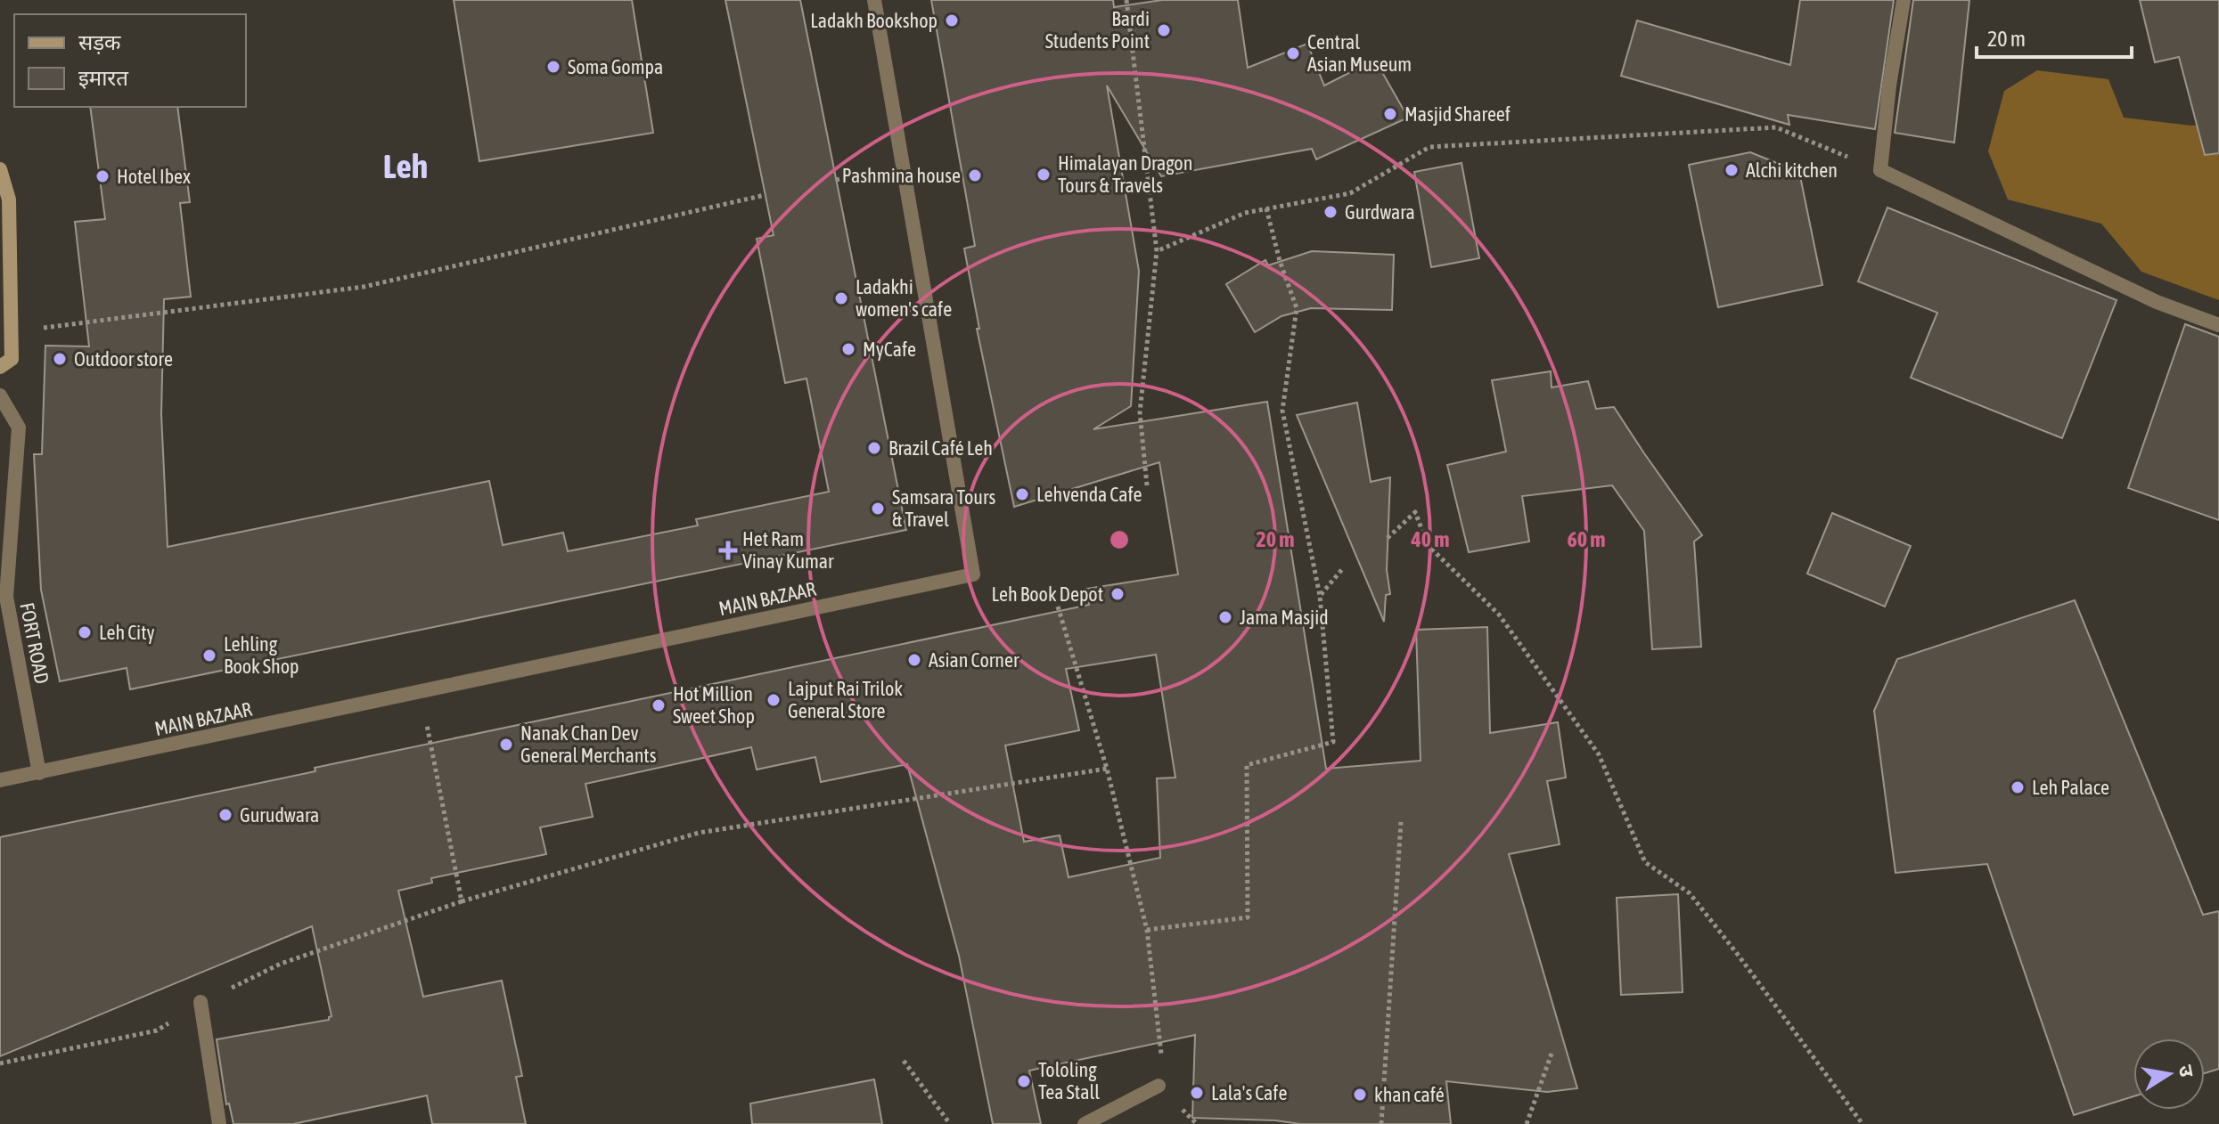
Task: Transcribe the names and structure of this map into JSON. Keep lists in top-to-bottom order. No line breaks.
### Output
{"streets":{"street":["MAIN BAZAAR","FORT ROAD"]},"crossings":[["MAIN BAZAAR","FORT ROAD"]],"districts":["Leh"],"places":{"other":["Ladakh Bookshop","Bardi Students Point","Central Asian Museum","Soma Gompa","Masjid Shareef","Alchi kitchen","Himalayan Dragon Tours & Travels","Pashmina house","Hotel Ibex","Gurdwara","Ladakhi women's cafe","MyCafe","Outdoor store","Brazil Café Leh","Lehvenda Cafe","Samsara Tours & Travel","Leh Book Depot","Jama Masjid","Leh City","Lehling Book Shop","Asian Corner","Lajput Rai Trilok General Store","Hot Million Sweet Shop","Nanak Chan Dev General Merchants","Leh Palace","Gurudwara","Tololing Tea Stall","Lala's Cafe","khan café"],"health":["Het Ram Vinay Kumar"]},"legend":["सड़क","इमारत"],"scale_bar":"20 m","north":"right","rings":["20 m","40 m","60 m"]}
